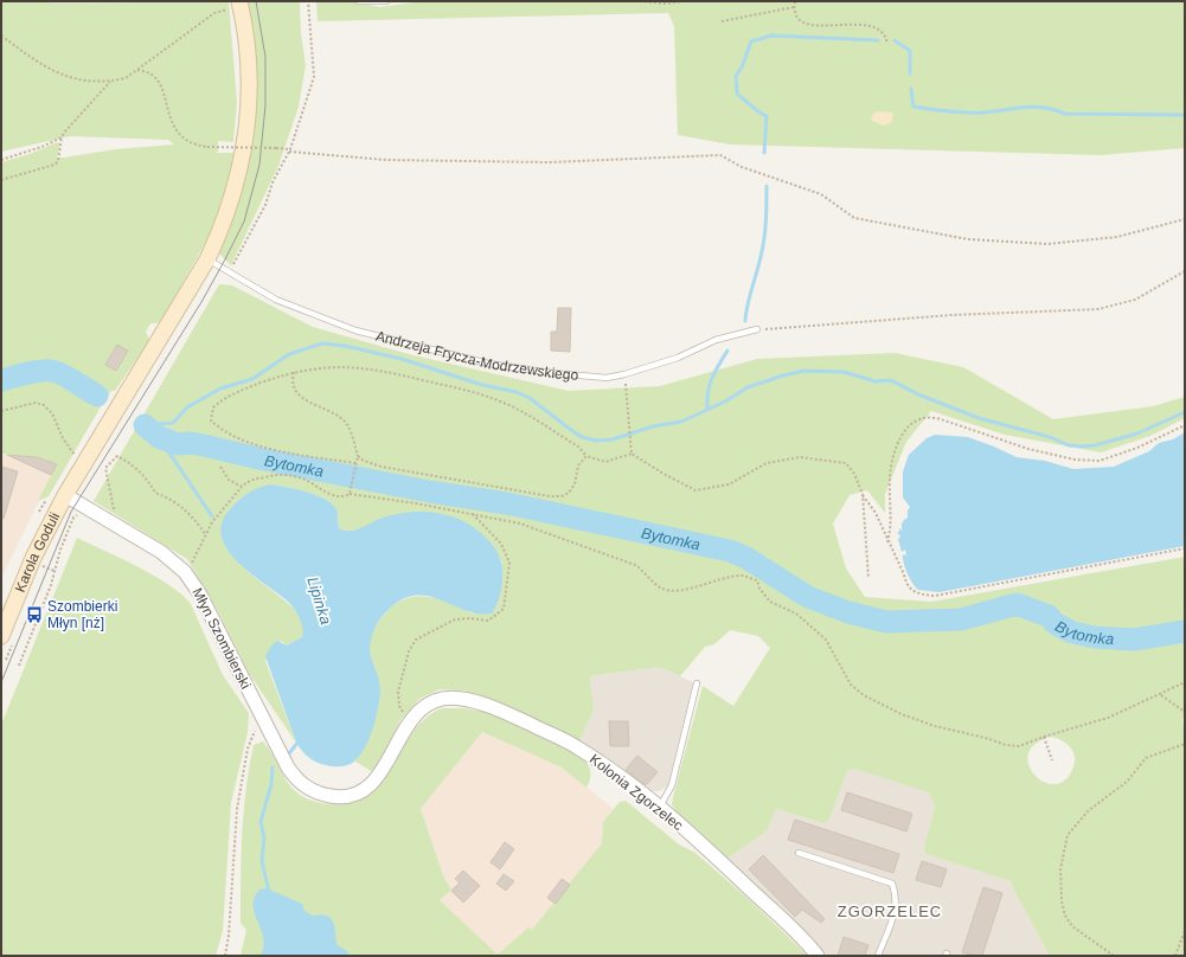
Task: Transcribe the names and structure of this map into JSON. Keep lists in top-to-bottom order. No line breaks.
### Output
{"streets":{"main road":["Karola Goduli"],"street":["Młyn Szombierski","Kolonia Zgorzelec"],"lane":["Andrzeja Frycza-Modrzewskiego"]},"crossings":[["Karola Goduli","Młyn Szombierski"],["Młyn Szombierski","Kolonia Zgorzelec"]],"districts":["ZGORZELEC"],"water":["Bytomka","Lipinka"],"places":{"bus stop":["Szombierki Młyn [nż]"]}}
